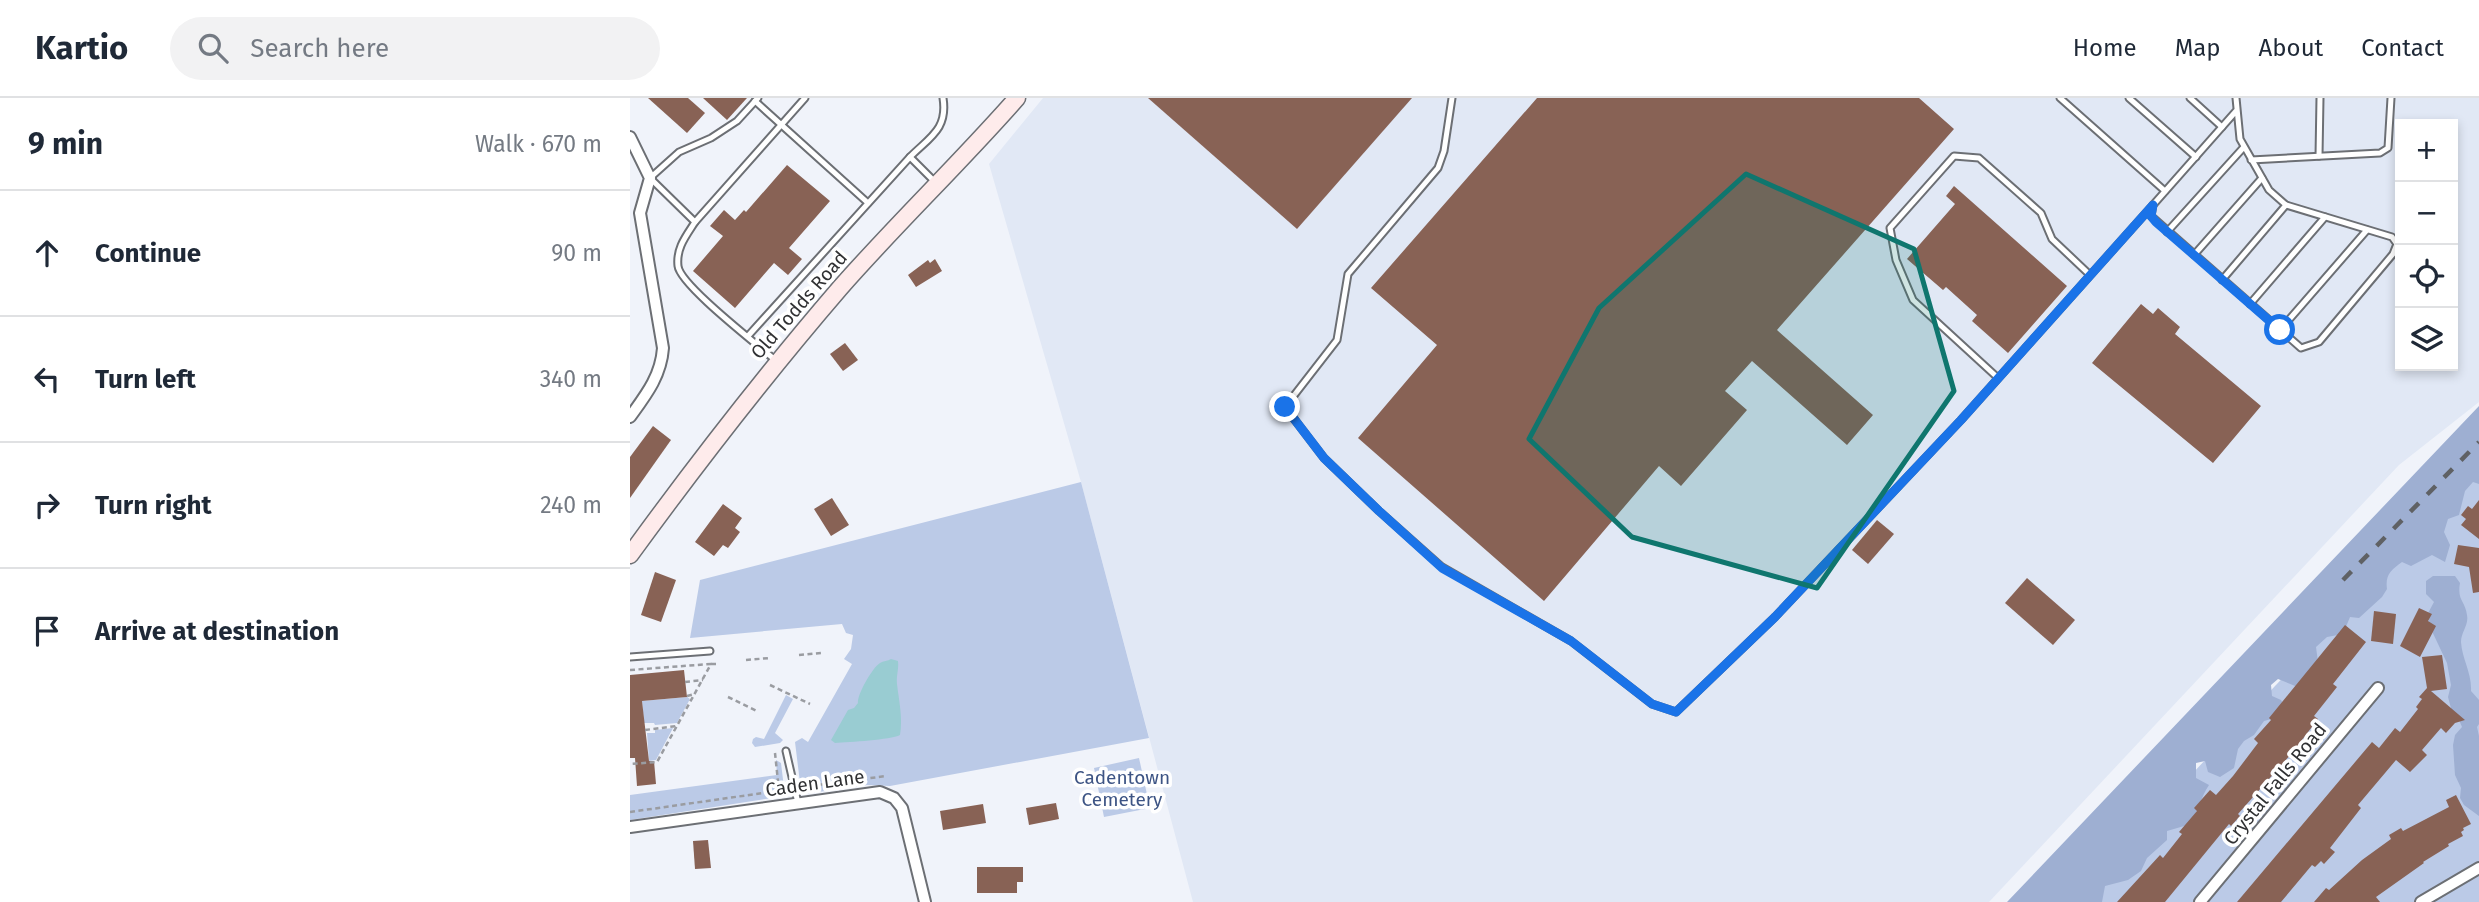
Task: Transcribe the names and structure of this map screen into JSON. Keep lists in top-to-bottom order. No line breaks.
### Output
{"streets":{"main road":["Old Todds Road"],"street":["Caden Lane","Crystal Falls Road"]},"parks":["Cadentown Cemetery"],"page":{"header":"Kartio","search":"Search here","nav":["Home","Map","About","Contact"],"heading":["9 min","Walk · 670 m"],"map_buttons":["+","−"],"list":[["Continue","90 m"],["Turn left","340 m"],["Turn right","240 m"],"Arrive at destination"]}}
